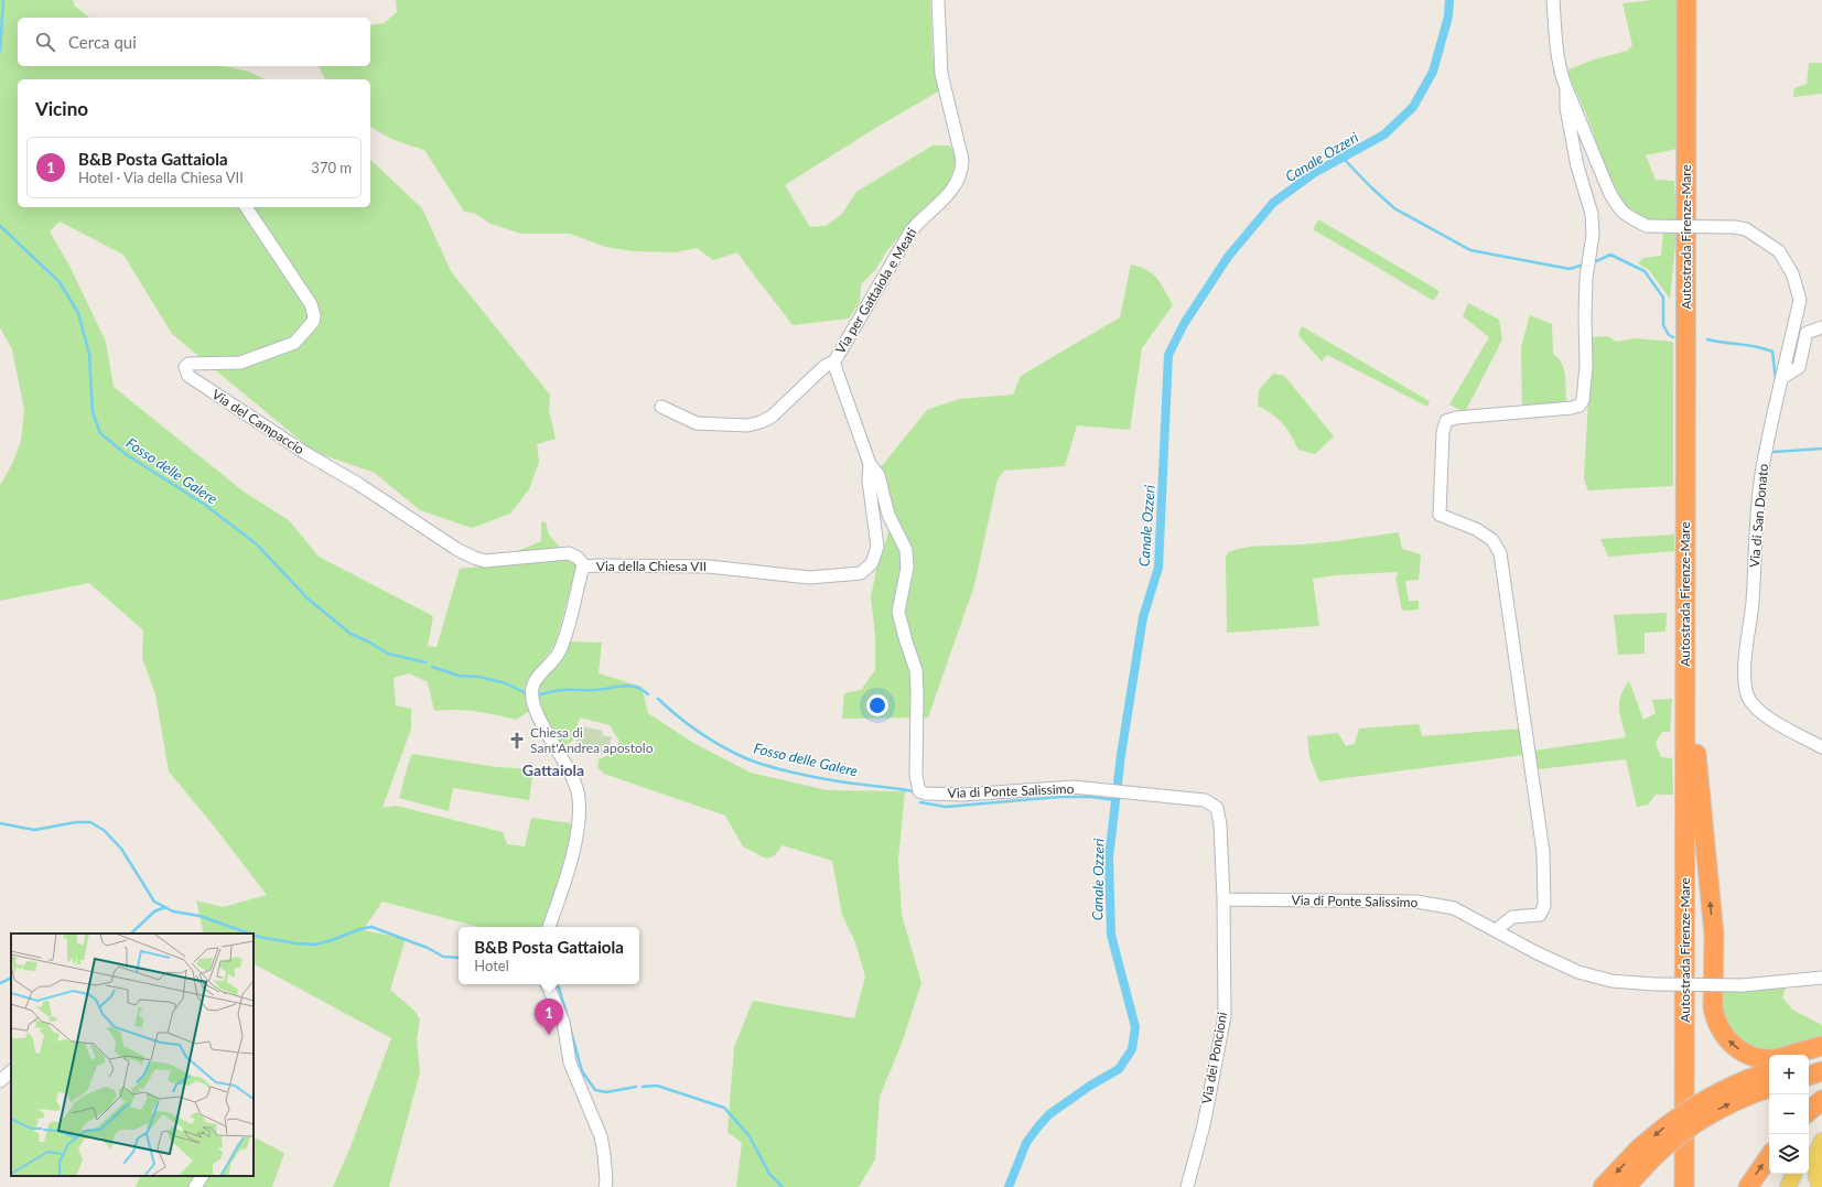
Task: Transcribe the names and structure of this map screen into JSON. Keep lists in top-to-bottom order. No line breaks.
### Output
{"streets":{"highway":["Autostrada Firenze-Mare"],"street":["Via per Gattaiola e Meati","Via del Campaccio","Via di San Donato","Via della Chiesa VII","Via di Ponte Salissimo","Via dei Poncioni"]},"crossings":[["Via per Gattaiola e Meati","Via della Chiesa VII"],["Via per Gattaiola e Meati","Via di Ponte Salissimo"],["Via del Campaccio","Via della Chiesa VII"],["Via della Chiesa VII","Via di Ponte Salissimo"],["Via di Ponte Salissimo","Via dei Poncioni"]],"districts":["Gattaiola"],"water":["Canale Ozzeri","Fosso delle Galere"],"places":{"church":["Chiesa di Sant'Andrea apostolo"]},"page":{"search":"Cerca qui","heading":"Vicino","list":[{"mark":"1","name":"B&B Posta Gattaiola","note":"Hotel · Via della Chiesa VII","value":"370 m"}],"popup":["B&B Posta Gattaiola","Hotel"],"pins":"1","map_buttons":["+","−"]}}
